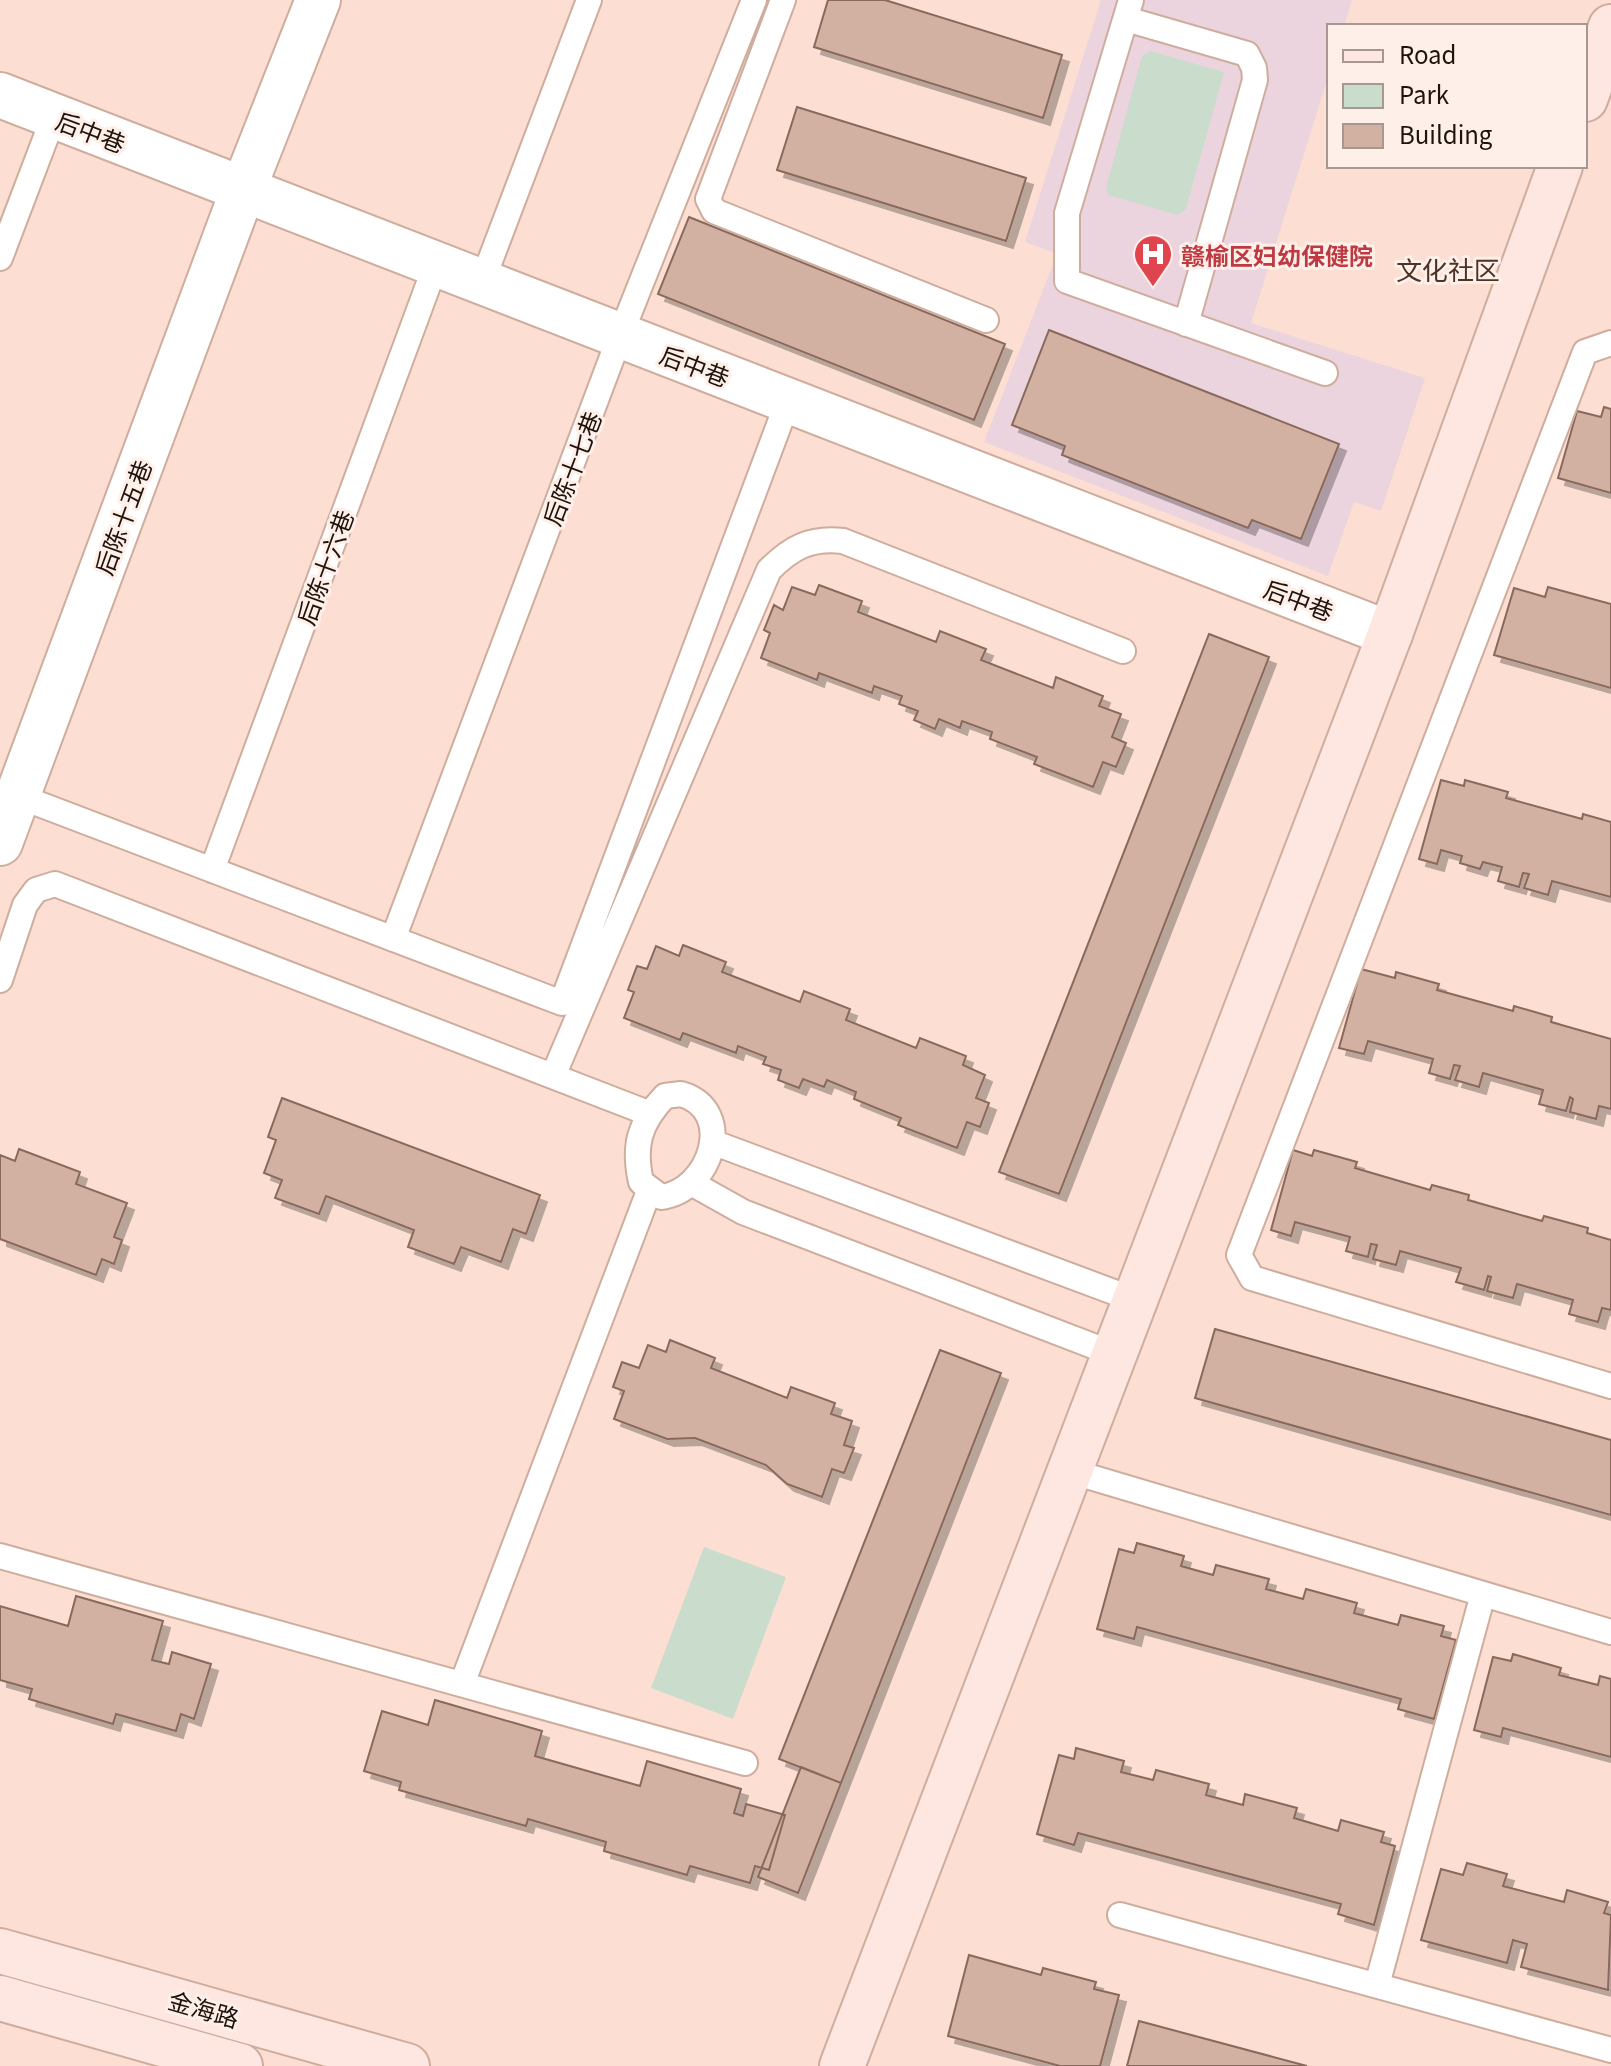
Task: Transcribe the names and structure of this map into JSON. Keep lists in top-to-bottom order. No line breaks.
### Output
{"streets":{"street":["后中巷","后陈十五巷","金海路"],"lane":["后陈十七巷","后陈十六巷"]},"crossings":[["后中巷","后陈十七巷"],["后中巷","后陈十五巷"],["后中巷","后陈十六巷"]],"districts":["文化社区"],"places":{"hospital":["赣榆区妇幼保健院"]},"legend":["Road","Park","Building"]}
